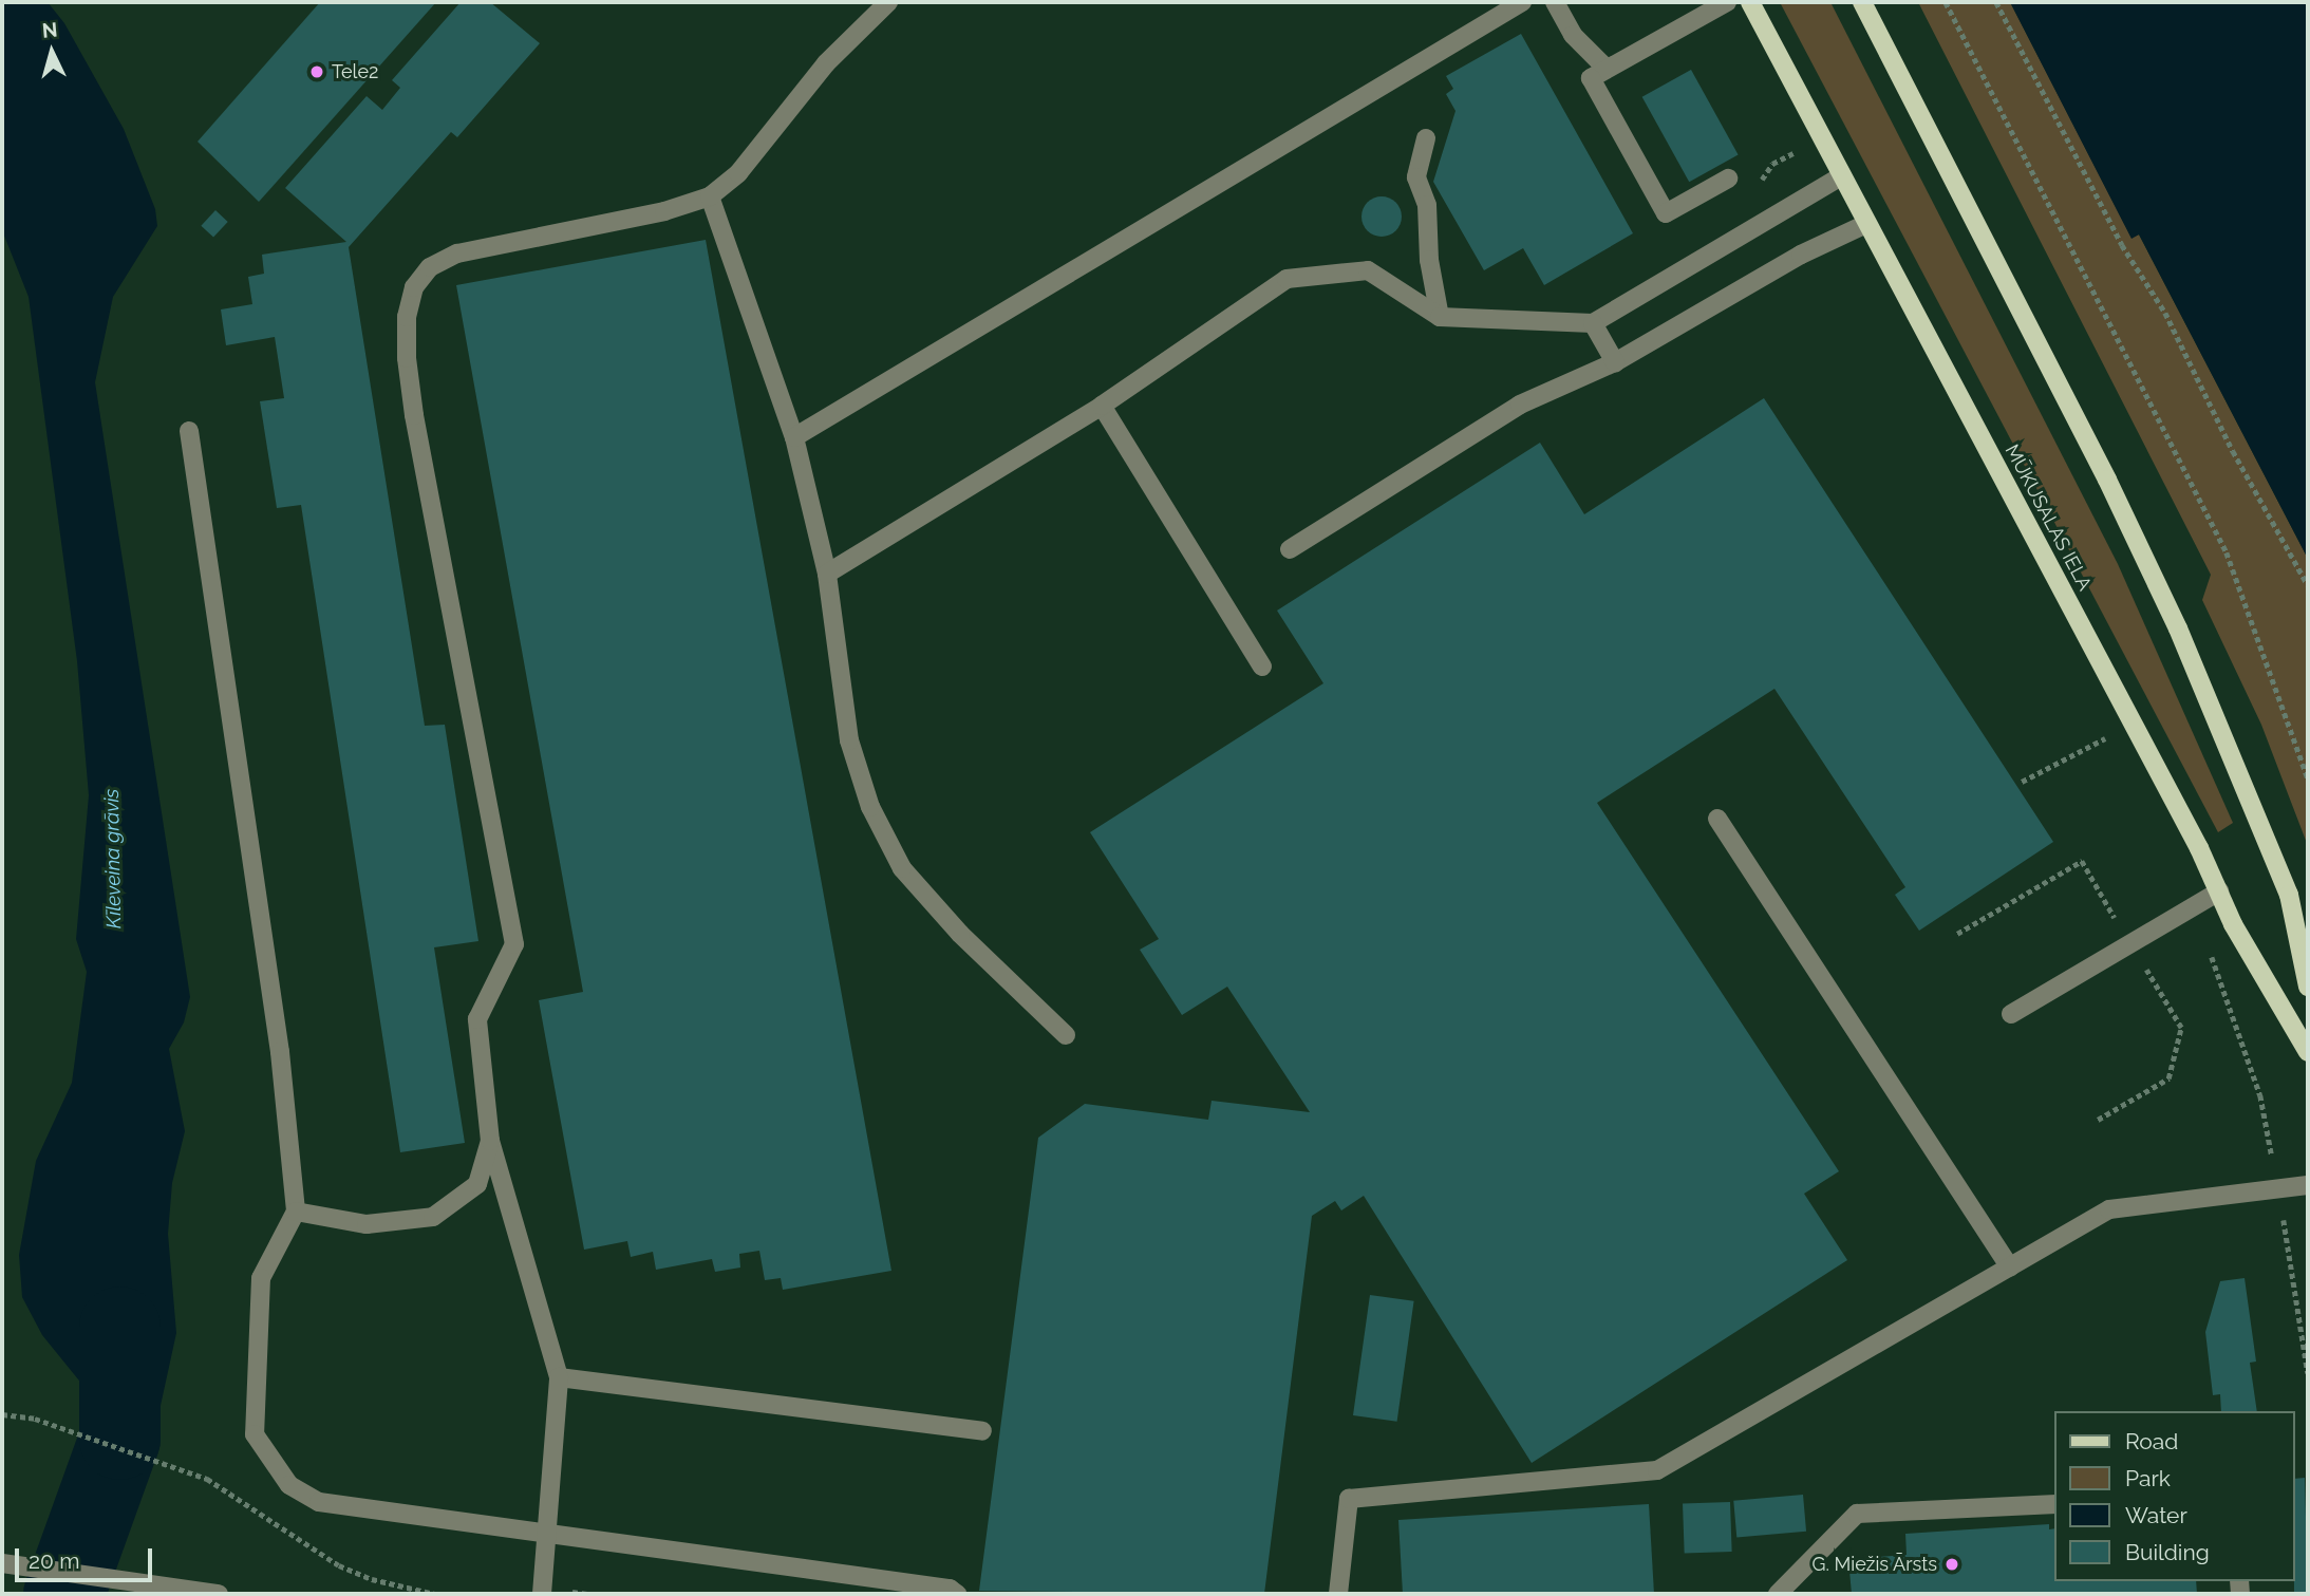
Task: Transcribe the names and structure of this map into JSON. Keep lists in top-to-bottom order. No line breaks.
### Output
{"streets":{"main road":["MŪKUSALAS IELA"]},"water":["Kīleveina grāvis"],"places":["Tele2","G. Miežis Ārsts"],"legend":["Road","Park","Water","Building"],"scale_bar":"20 m","north":"top"}
